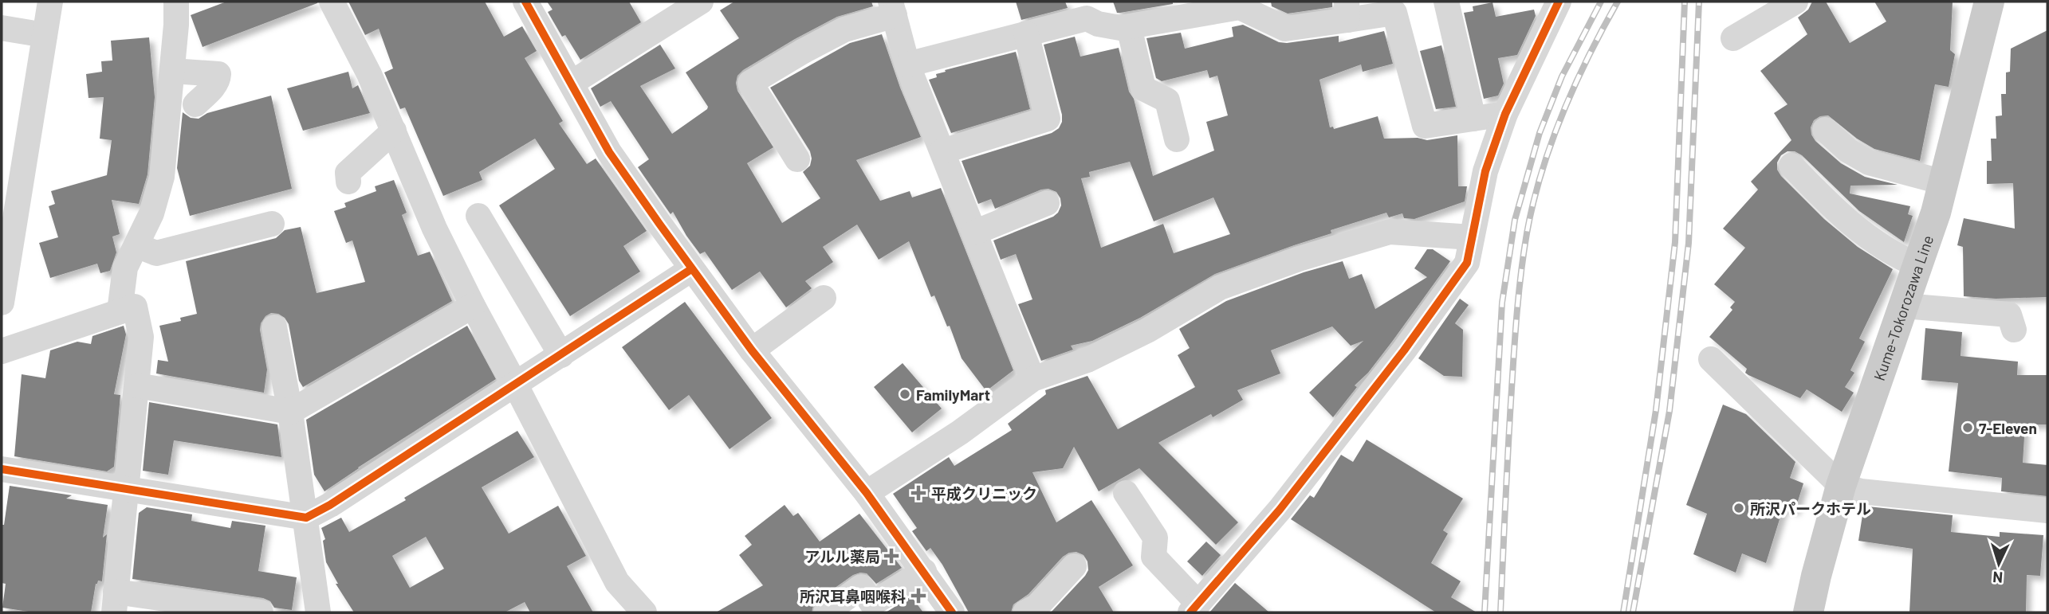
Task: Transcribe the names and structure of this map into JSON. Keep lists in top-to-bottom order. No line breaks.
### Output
{"streets":{"main road":["Kume-Tokorozawa Line"]},"places":{"other":["FamilyMart","7-Eleven","所沢パークホテル"],"health":["平成クリニック","アルル薬局","所沢耳鼻咽喉科"]},"north":"bottom"}
